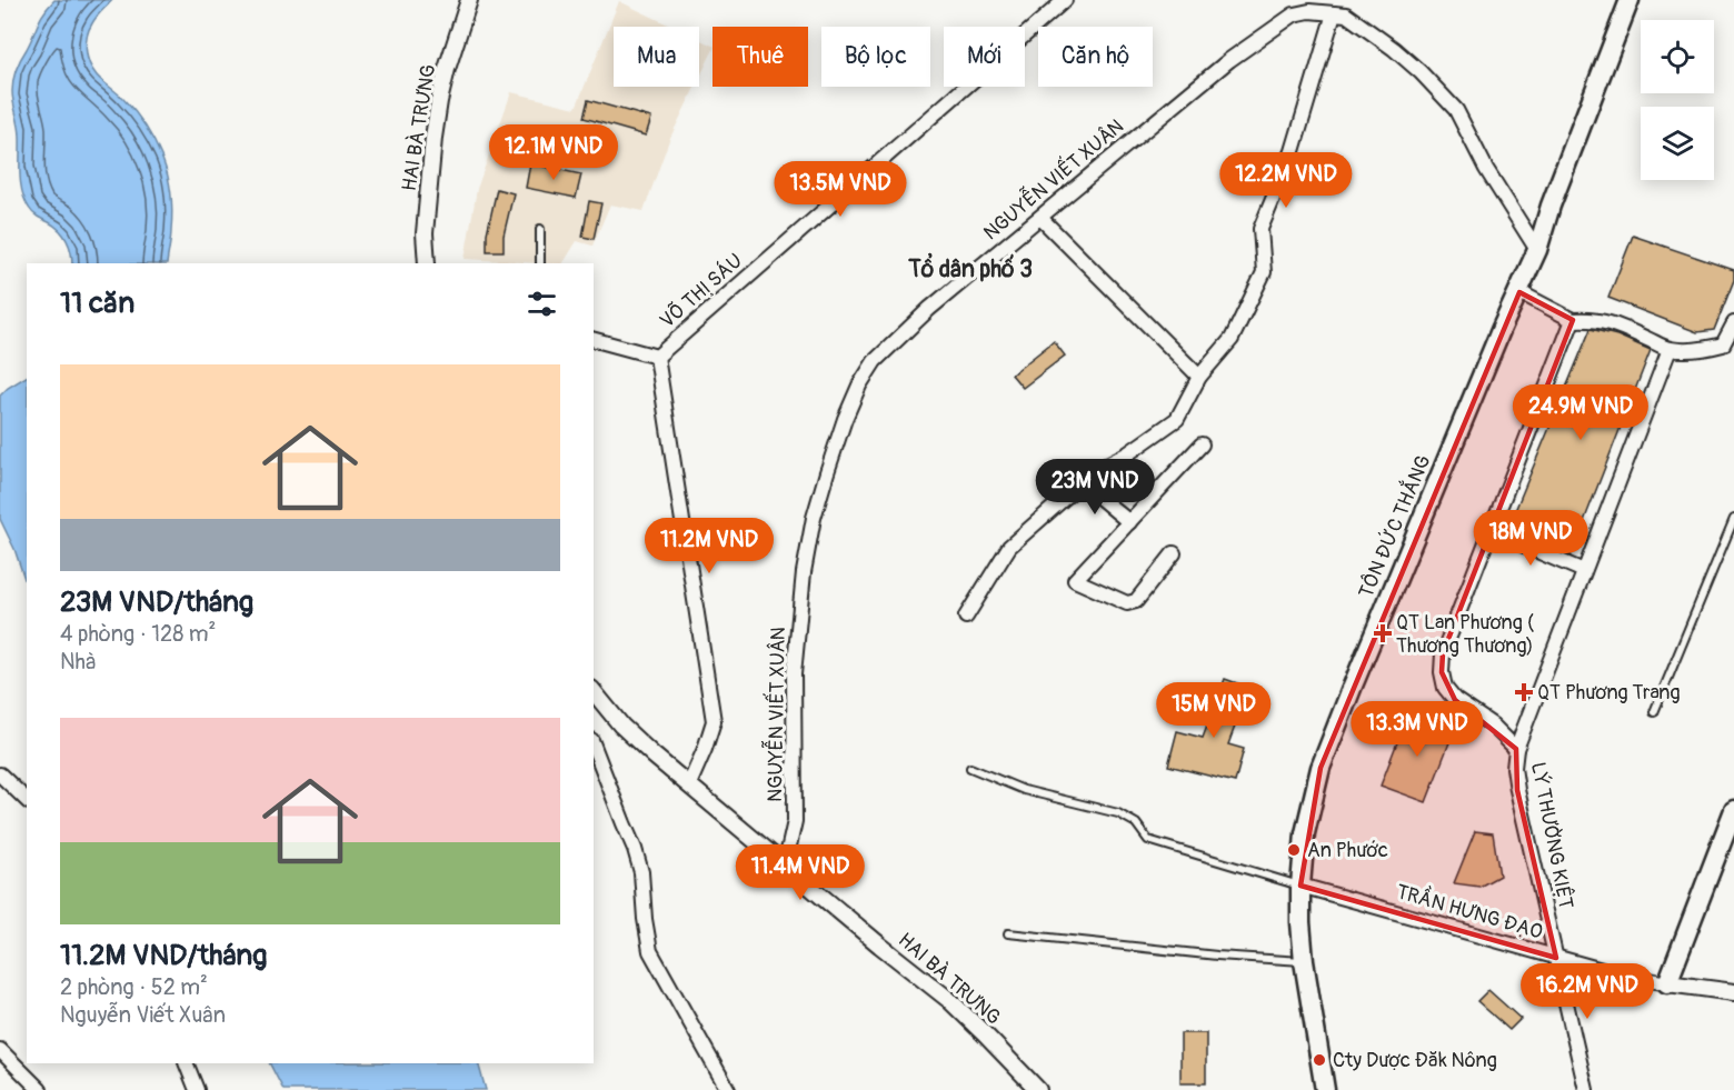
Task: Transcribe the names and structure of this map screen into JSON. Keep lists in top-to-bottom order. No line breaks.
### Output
{"streets":{"main road":["TÔN ĐỨC THẮNG"],"street":["HAI BÀ TRƯNG","NGUYỄN VIẾT XUÂN","VÕ THỊ SÁU","LÝ THƯỜNG KIỆT","TRẦN HƯNG ĐẠO"]},"crossings":[["HAI BÀ TRƯNG","NGUYỄN VIẾT XUÂN"],["NGUYỄN VIẾT XUÂN","TÔN ĐỨC THẮNG"],["TÔN ĐỨC THẮNG","TRẦN HƯNG ĐẠO"],["LÝ THƯỜNG KIỆT","TRẦN HƯNG ĐẠO"]],"districts":["Tổ dân phố 3"],"places":{"health":["QT Lan Phương ( Thương Thương)","QT Phương Trang"],"other":["An Phước","Cty Dược Đăk Nông"]},"page":{"chip":["Mua","Thuê","Bộ lọc","Mới","Căn hộ"],"price":["12.1M VND","12.2M VND","13.5M VND","24.9M VND","23M VND","18M VND","11.2M VND","15M VND","13.3M VND","11.4M VND","16.2M VND"],"heading":"11 căn","list":[{"name":"23M VND/tháng","note":"4 phòng · 128 m² · Nhà"},{"name":"11.2M VND/tháng","note":"2 phòng · 52 m² · Nguyễn Viết Xuân"}]}}
